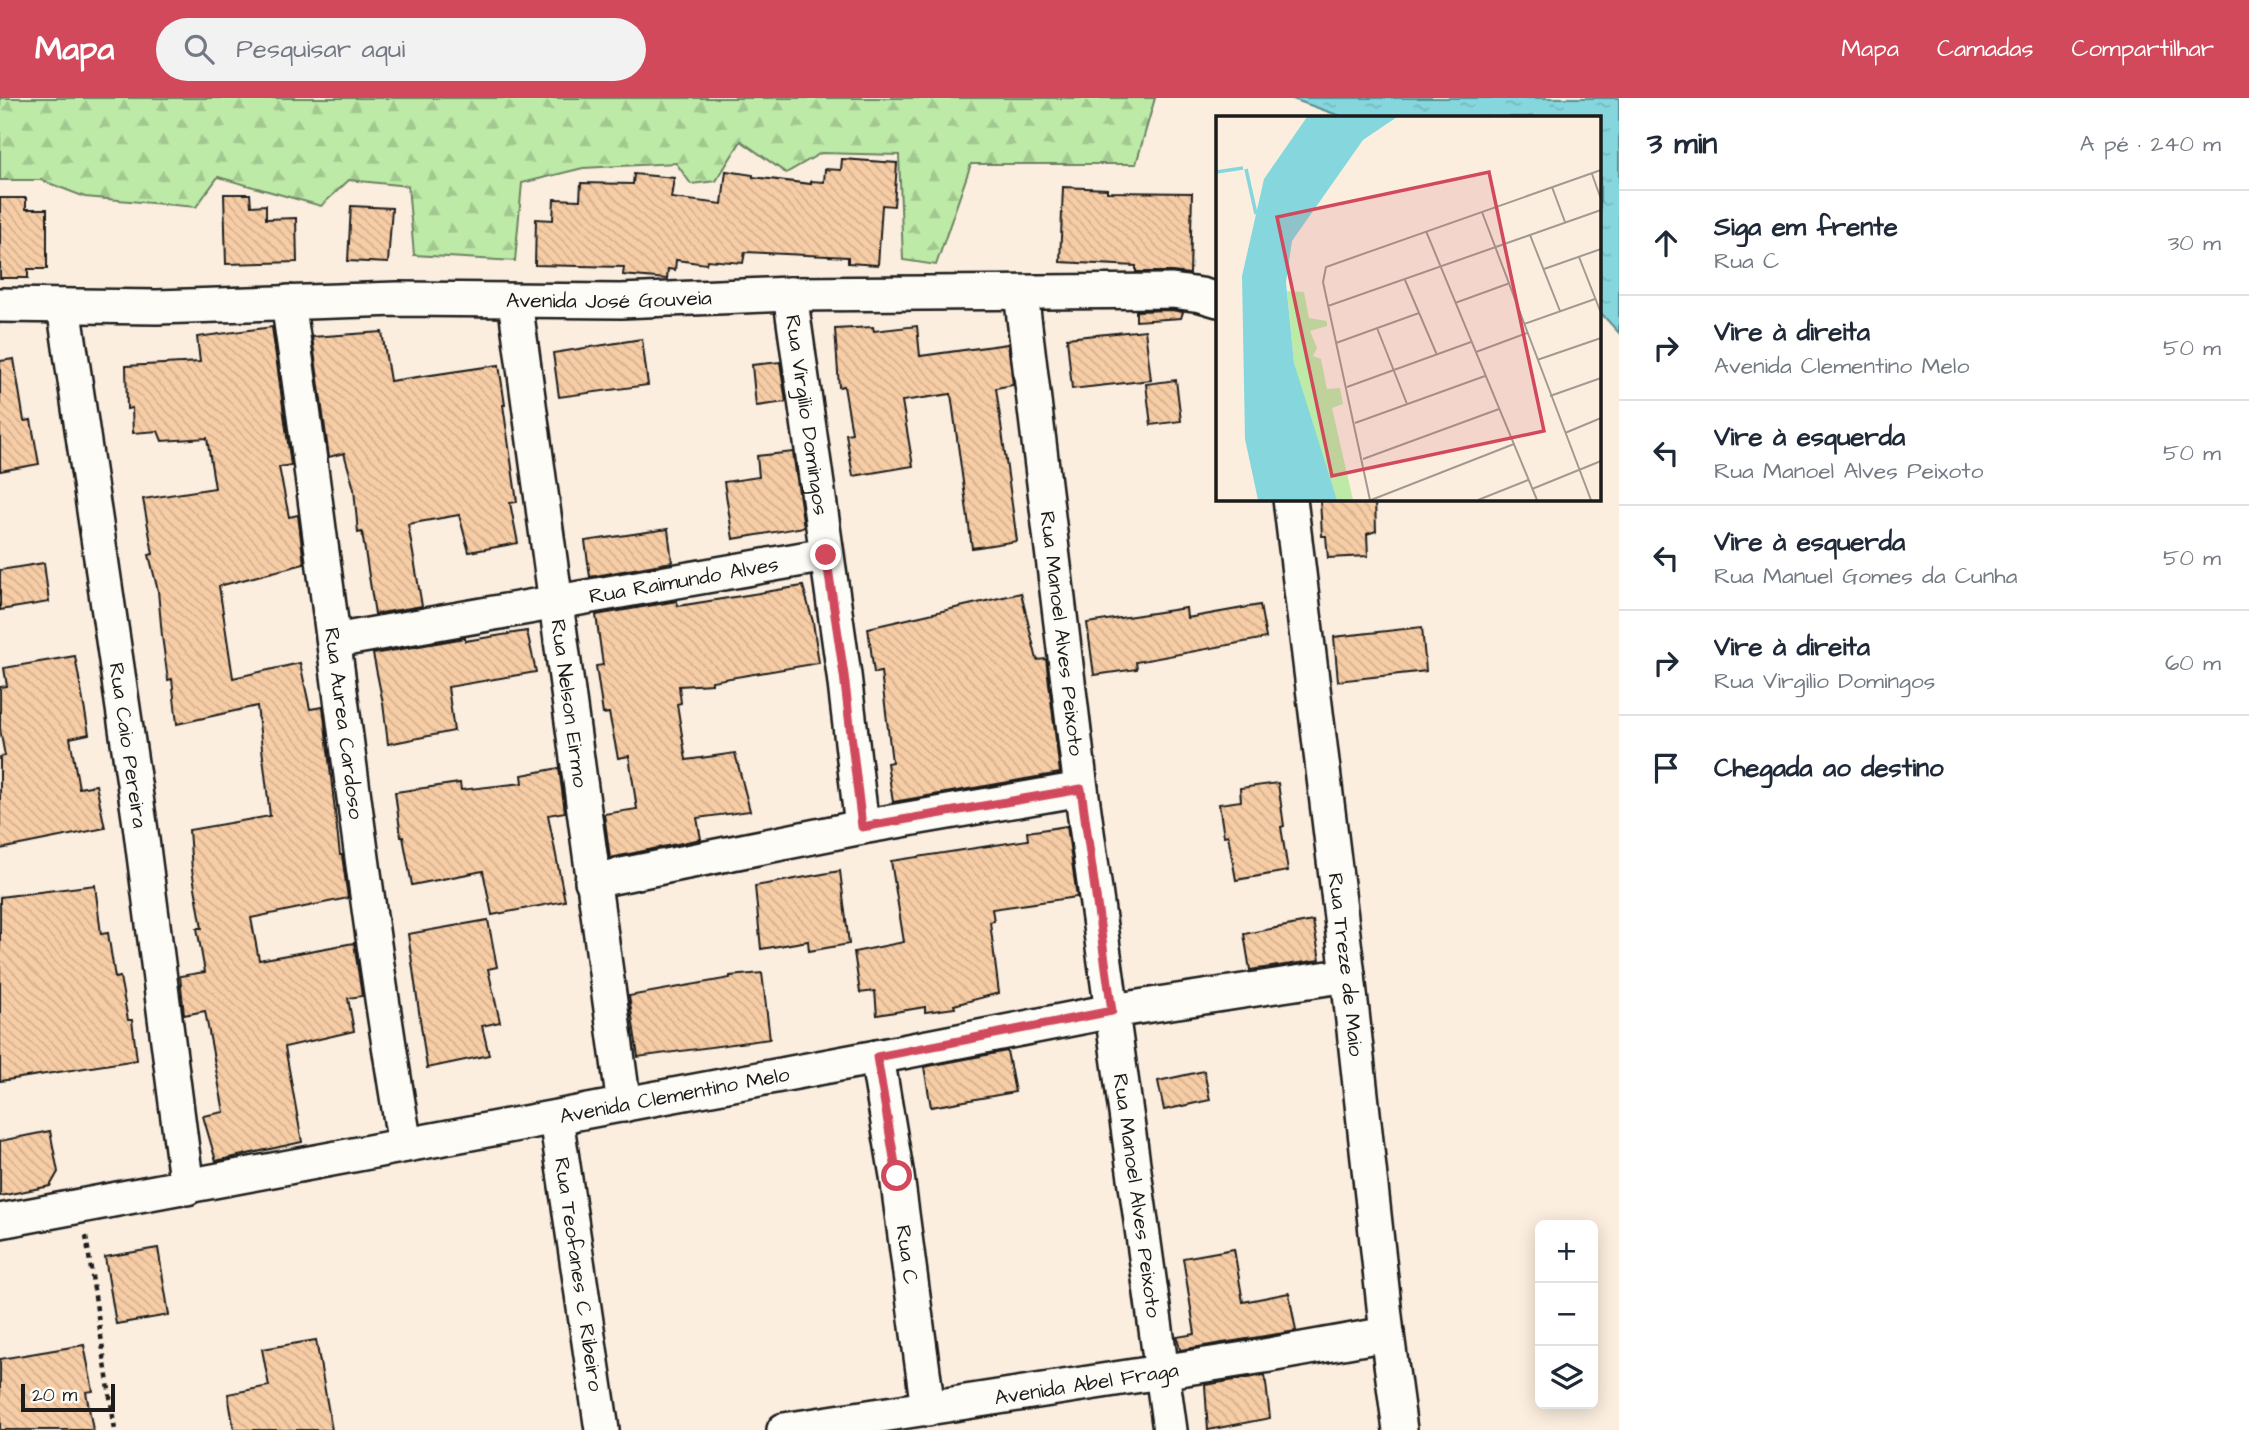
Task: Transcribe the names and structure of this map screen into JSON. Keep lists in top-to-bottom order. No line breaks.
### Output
{"streets":{"street":["Avenida José Gouveia","Rua Virgilio Domingos","Rua Raimundo Alves","Rua Manoel Alves Peixoto","Rua Nelson Eirmo","Rua Aurea Cardoso","Rua Caio Pereira","Rua Treze de Maio","Avenida Clementino Melo","Rua C","Rua Teofanes C Ribeiro","Avenida Abel Fraga"]},"crossings":[["Avenida José Gouveia","Rua Virgilio Domingos"],["Avenida José Gouveia","Rua Manoel Alves Peixoto"],["Avenida José Gouveia","Rua Nelson Eirmo"],["Avenida José Gouveia","Rua Aurea Cardoso"],["Avenida José Gouveia","Rua Caio Pereira"],["Rua Virgilio Domingos","Rua Raimundo Alves"],["Rua Raimundo Alves","Rua Nelson Eirmo"],["Rua Raimundo Alves","Rua Aurea Cardoso"],["Rua Manoel Alves Peixoto","Avenida Clementino Melo"],["Rua Manoel Alves Peixoto","Avenida Abel Fraga"],["Rua Nelson Eirmo","Avenida Clementino Melo"],["Rua Aurea Cardoso","Avenida Clementino Melo"],["Rua Caio Pereira","Avenida Clementino Melo"],["Rua Treze de Maio","Avenida Clementino Melo"],["Rua Treze de Maio","Avenida Abel Fraga"],["Avenida Clementino Melo","Rua C"],["Avenida Clementino Melo","Rua Teofanes C Ribeiro"],["Rua C","Avenida Abel Fraga"]],"scale_bar":"20 m","page":{"header":"Mapa","search":"Pesquisar aqui","nav":["Mapa","Camadas","Compartilhar"],"heading":["3 min","A pé · 240 m"],"list":[["Siga em frente","Rua C","30 m"],["Vire à direita","Avenida Clementino Melo","50 m"],["Vire à esquerda","Rua Manoel Alves Peixoto","50 m"],["Vire à esquerda","Rua Manuel Gomes da Cunha","50 m"],["Vire à direita","Rua Virgilio Domingos","60 m"],"Chegada ao destino"],"map_buttons":["+","−"],"scale":"20 m"}}
